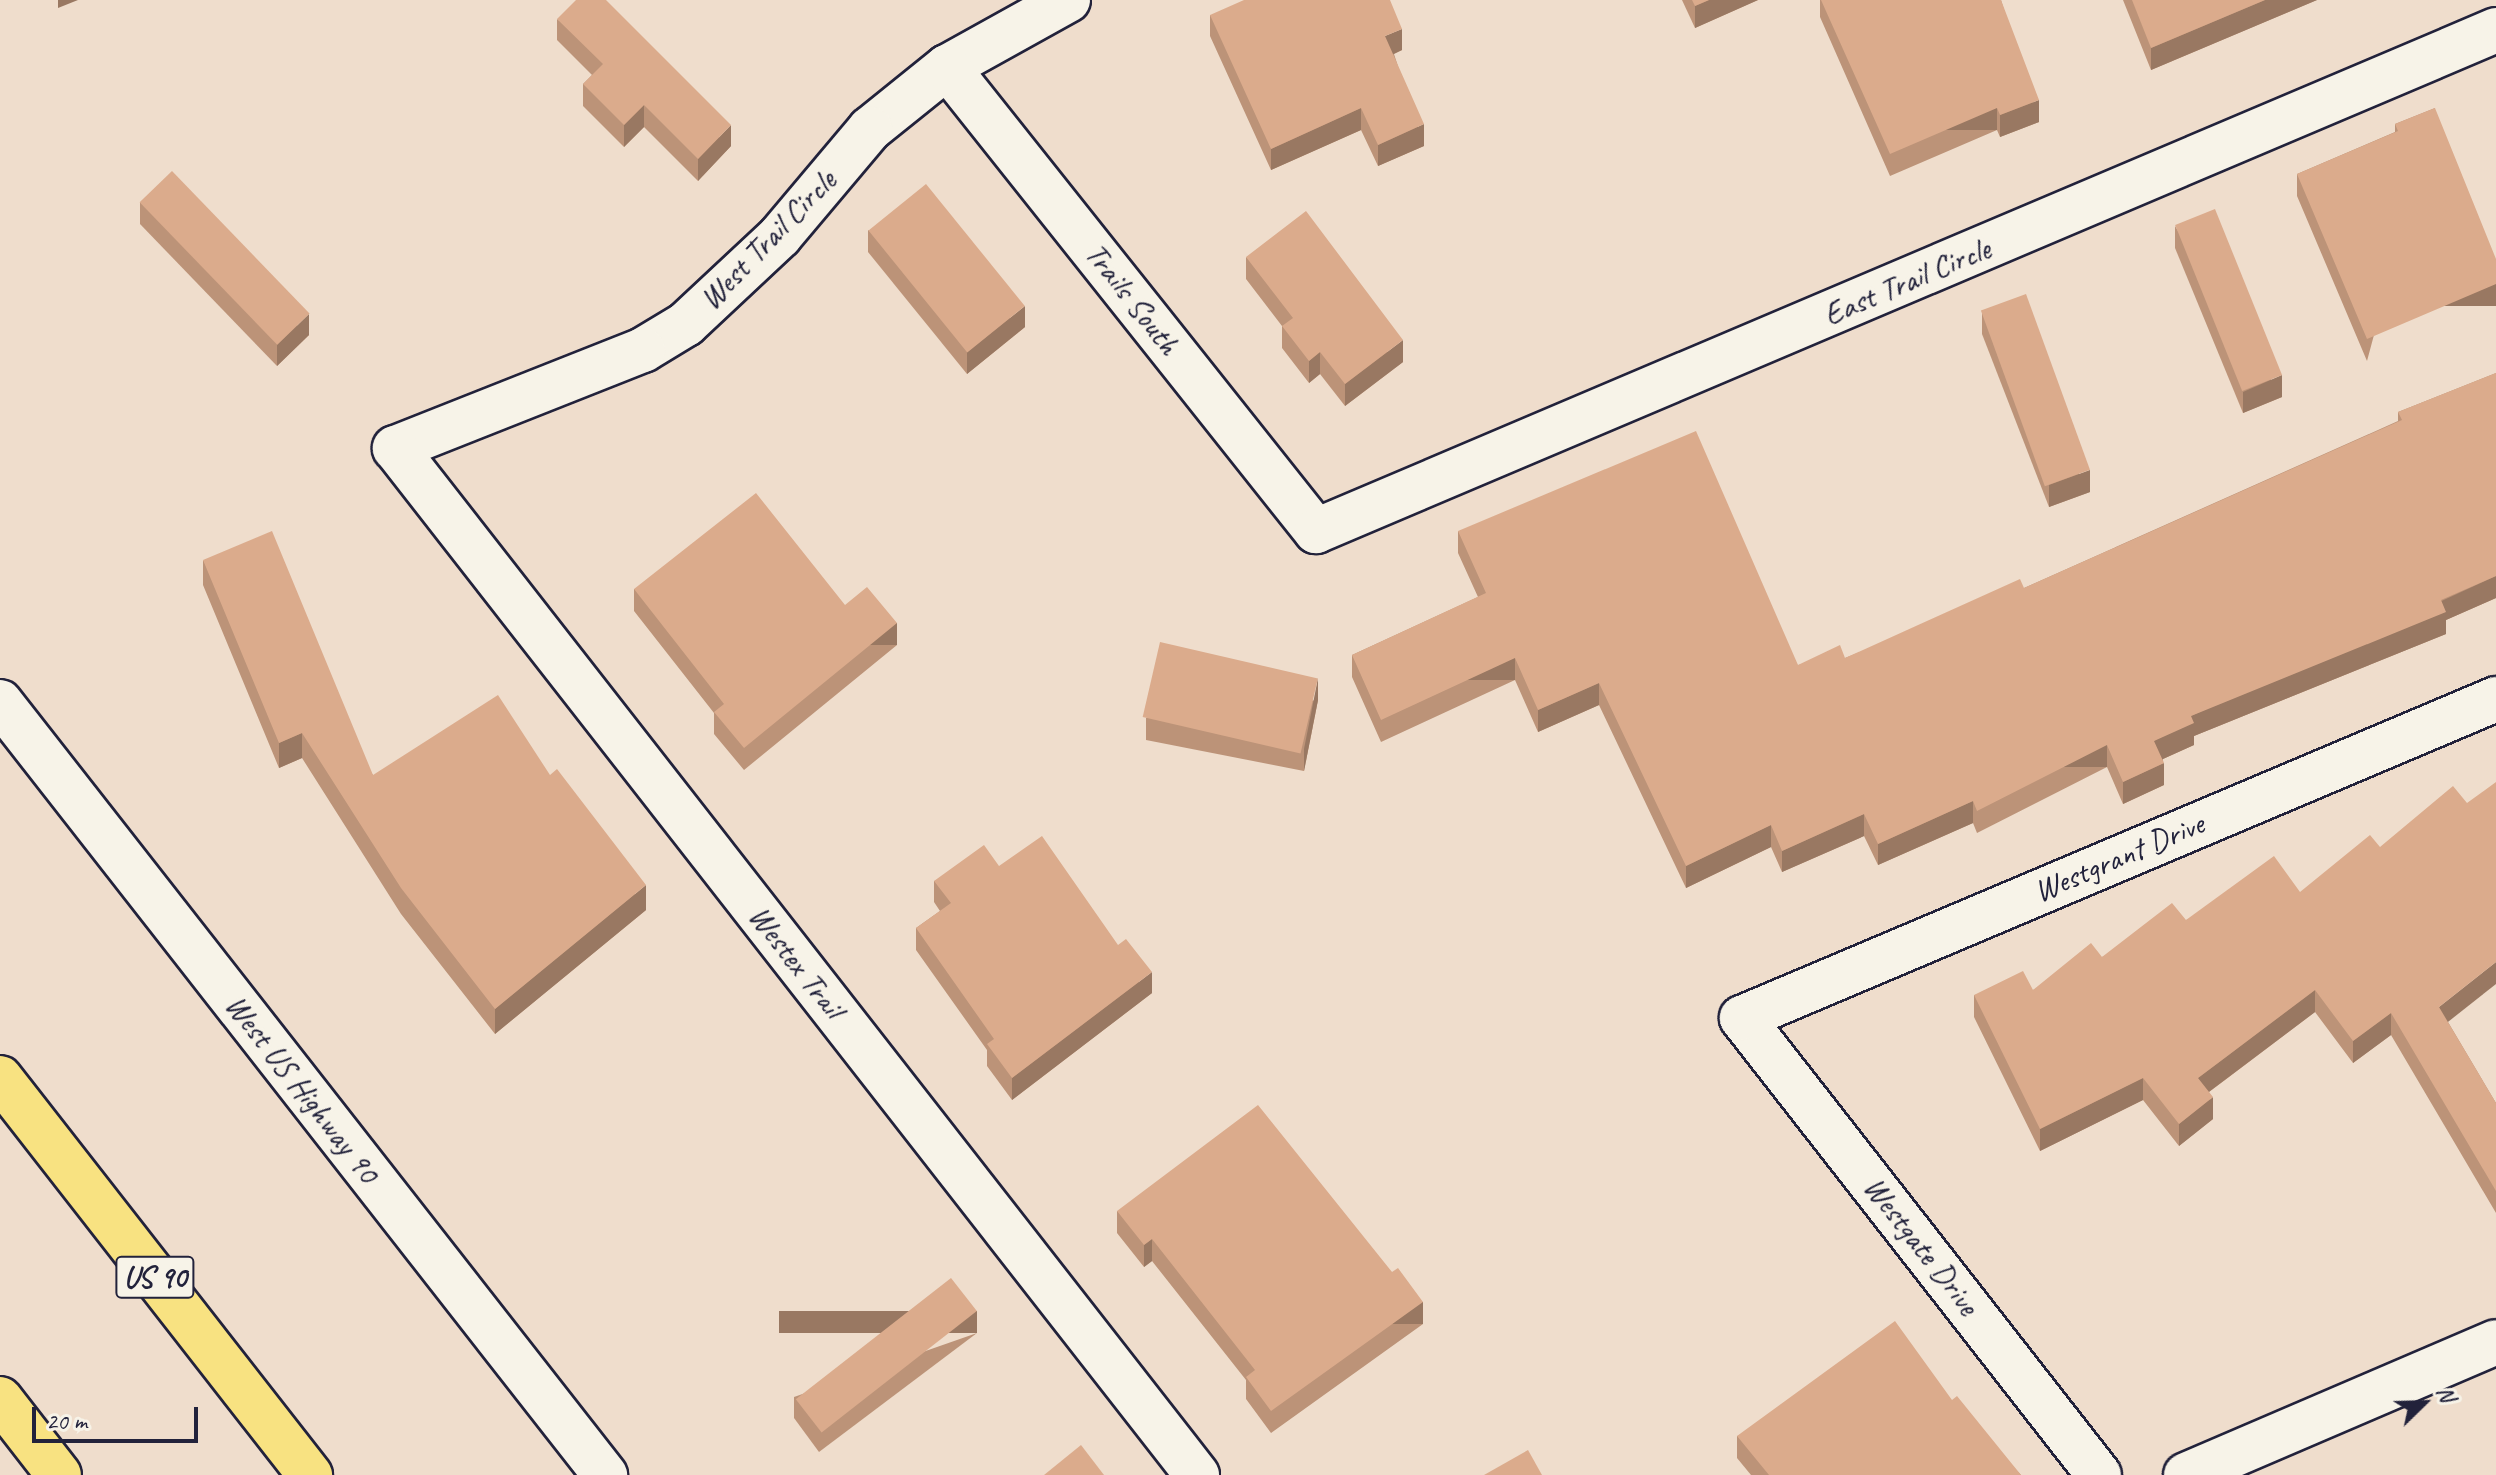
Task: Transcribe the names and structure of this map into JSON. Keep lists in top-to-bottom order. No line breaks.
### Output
{"streets":{"highway":["US 90"],"street":["West Trail Circle","East Trail Circle","Trails South","Westgrant Drive","Westex Trail","West US Highway 90","Westgate Drive"]},"crossings":[["West Trail Circle","Trails South"],["West Trail Circle","Westex Trail"],["East Trail Circle","Trails South"],["Westgrant Drive","Westgate Drive"]],"scale_bar":"20 m","north":"top right"}
